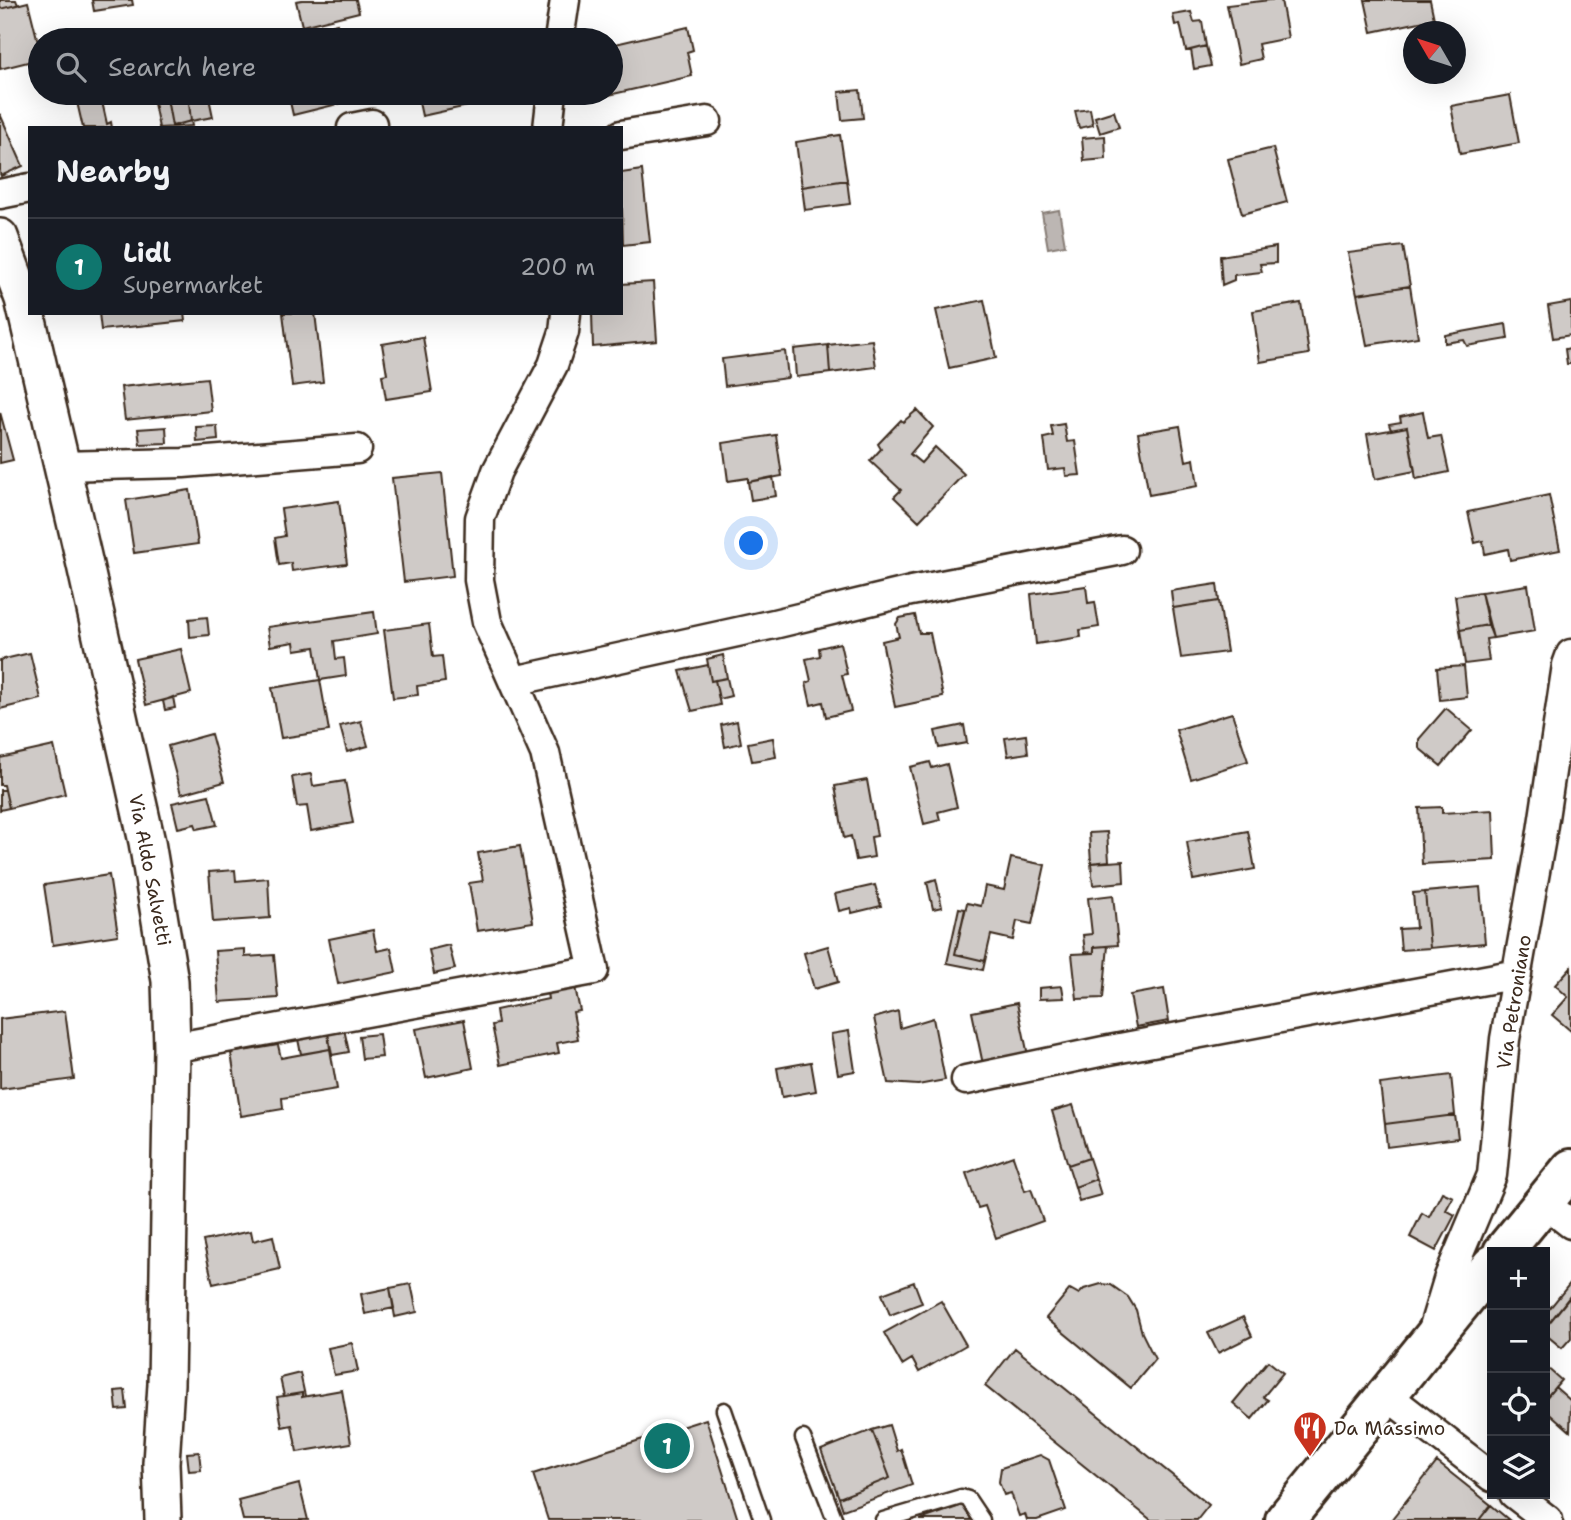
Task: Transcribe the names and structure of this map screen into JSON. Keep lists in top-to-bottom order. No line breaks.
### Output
{"streets":{"street":["Via Aldo Salvetti","Via Petroniano"]},"places":{"restaurant":["Da Massimo"]},"north":"top left","page":{"search":"Search here","heading":"Nearby","list":[{"mark":"1","name":"Lidl","note":"Supermarket","value":"200 m"}],"map_buttons":["+","−"],"pins":"1"}}
